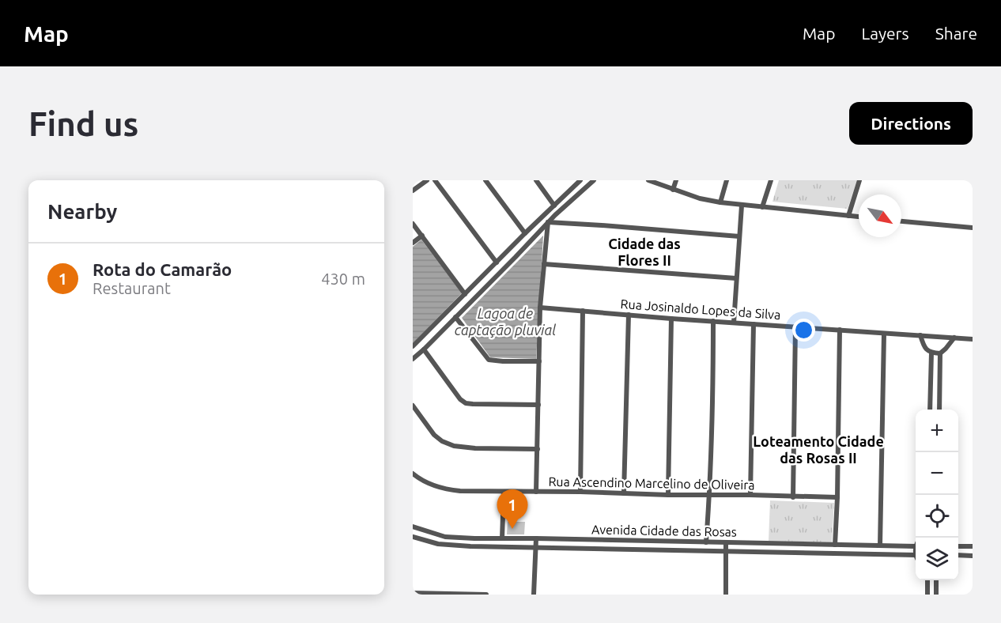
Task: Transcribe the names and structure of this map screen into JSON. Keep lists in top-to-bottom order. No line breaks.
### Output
{"streets":{"street":["Rua Josinaldo Lopes da Silva","Rua Ascendino Marcelino de Oliveira","Avenida Cidade das Rosas"]},"districts":["Cidade das Flores II","Loteamento Cidade das Rosas II"],"water":["Lagoa de captação pluvial"],"north":"bottom right","page":{"header":"Map","nav":["Map","Layers","Share"],"buttons":"Directions","title":"Find us","heading":"Nearby","list":[{"mark":"1","name":"Rota do Camarão","note":"Restaurant","value":"430 m"}],"map_buttons":["+","−"],"pins":"1"}}
